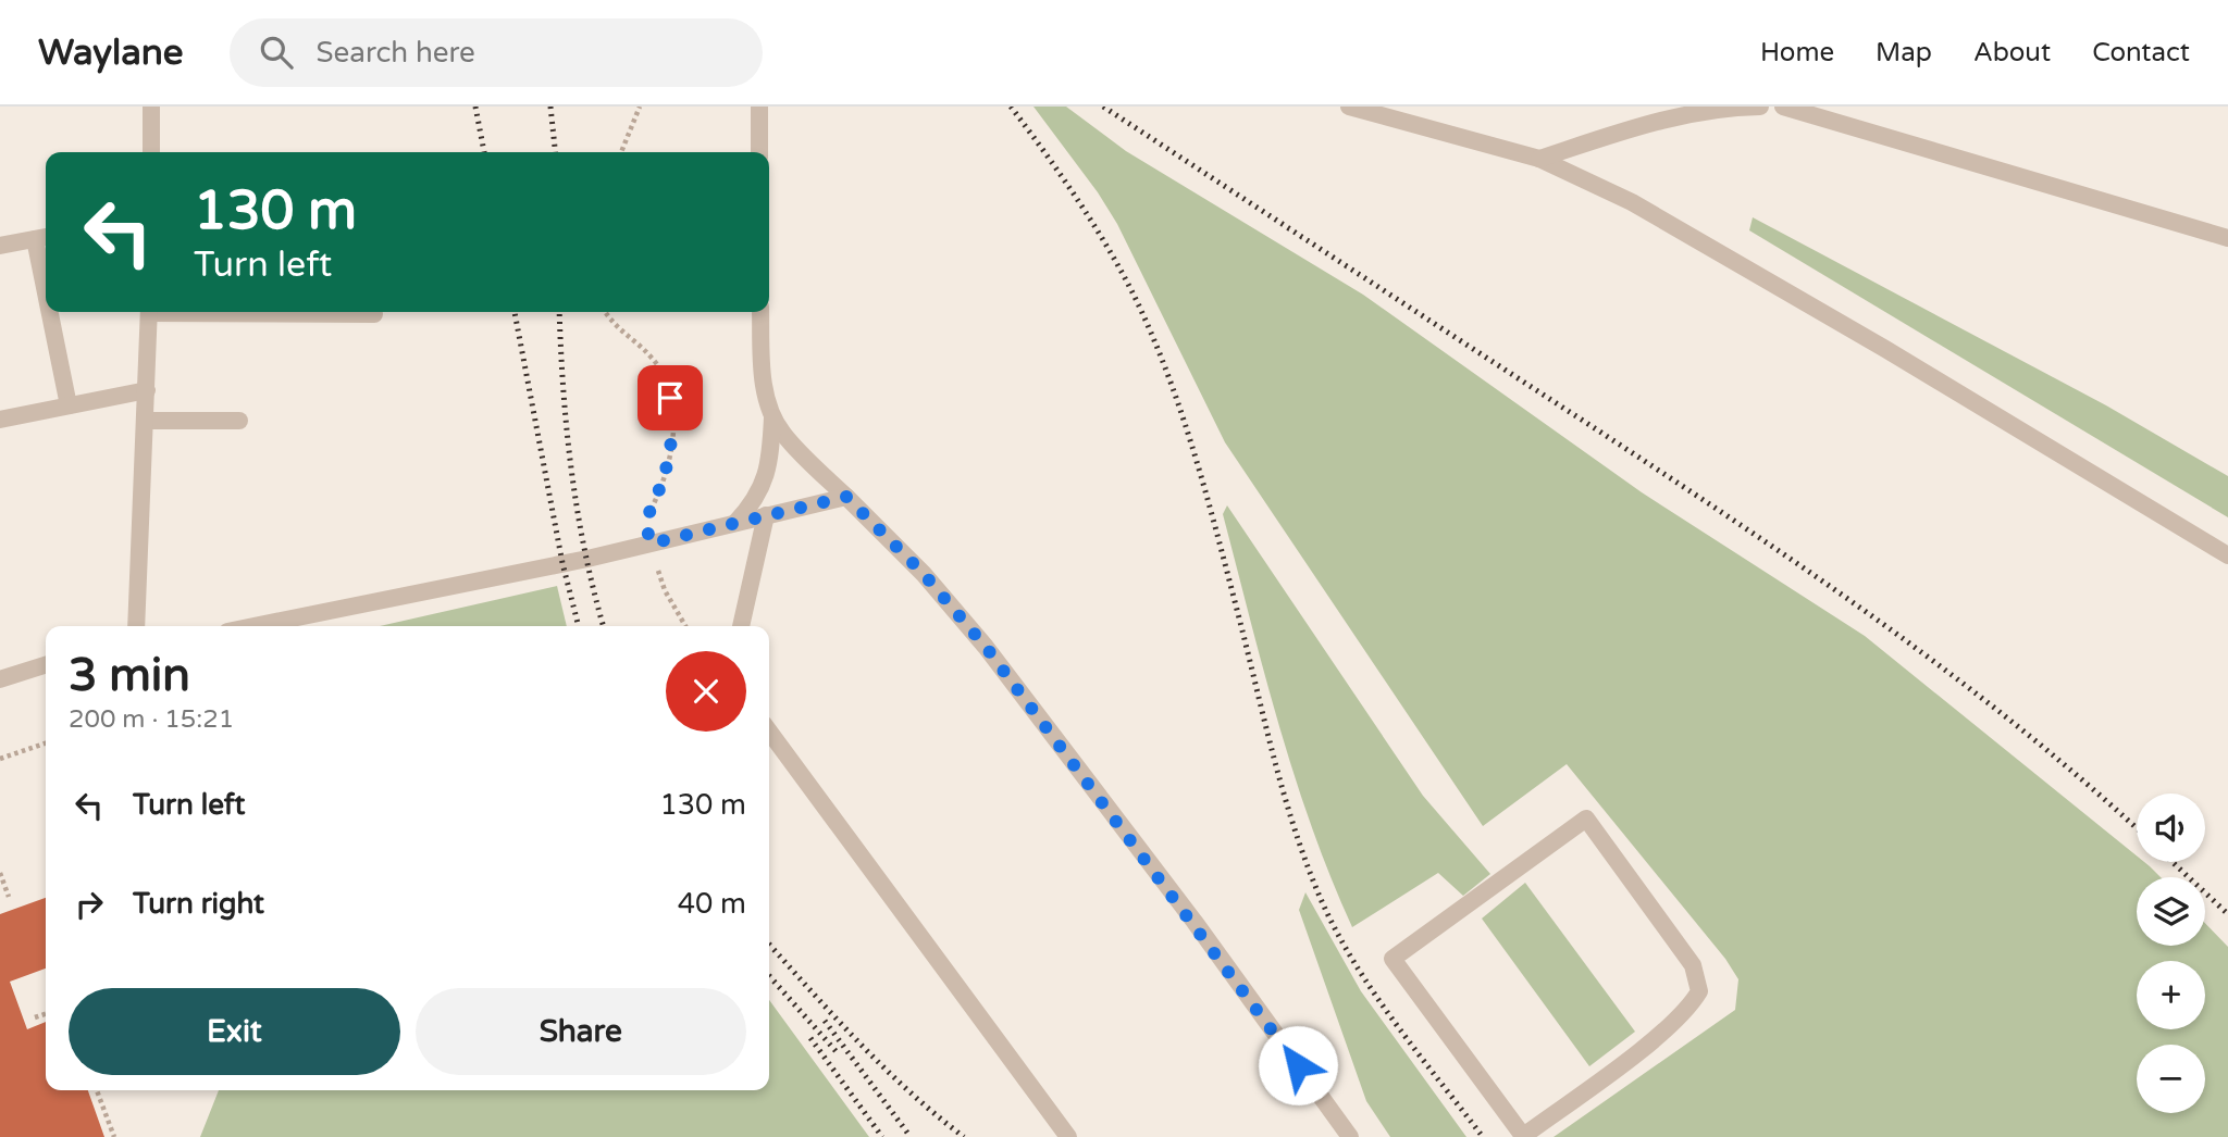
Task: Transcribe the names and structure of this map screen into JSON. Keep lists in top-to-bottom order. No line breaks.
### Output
{"page":{"header":"Waylane","search":"Search here","nav":["Home","Map","About","Contact"],"turn":["130 m","Turn left"],"heading":["3 min","200 m · 15:21"],"list":[{"name":"Turn left","value":"130 m"},{"name":"Turn right","value":"40 m"}],"map_buttons":["+","−"],"buttons":["Exit","Share"]}}
